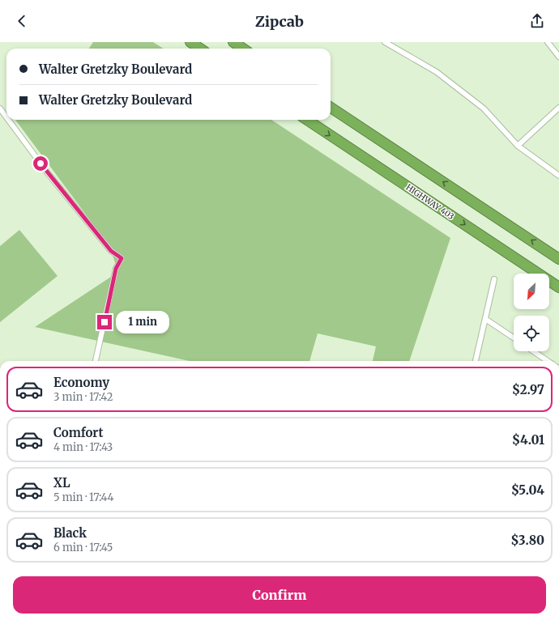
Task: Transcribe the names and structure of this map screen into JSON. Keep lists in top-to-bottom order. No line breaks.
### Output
{"streets":{"highway":["HIGHWAY 403"]},"north":"bottom left","page":{"header":"Zipcab","banner":["Walter Gretzky Boulevard","Walter Gretzky Boulevard"],"bubble":"1 min","list":[{"name":"Economy","note":"3 min · 17:42","value":"$2.97"},{"name":"Comfort","note":"4 min · 17:43","value":"$4.01"},{"name":"XL","note":"5 min · 17:44","value":"$5.04"},{"name":"Black","note":"6 min · 17:45","value":"$3.80"}],"buttons":"Confirm"}}
